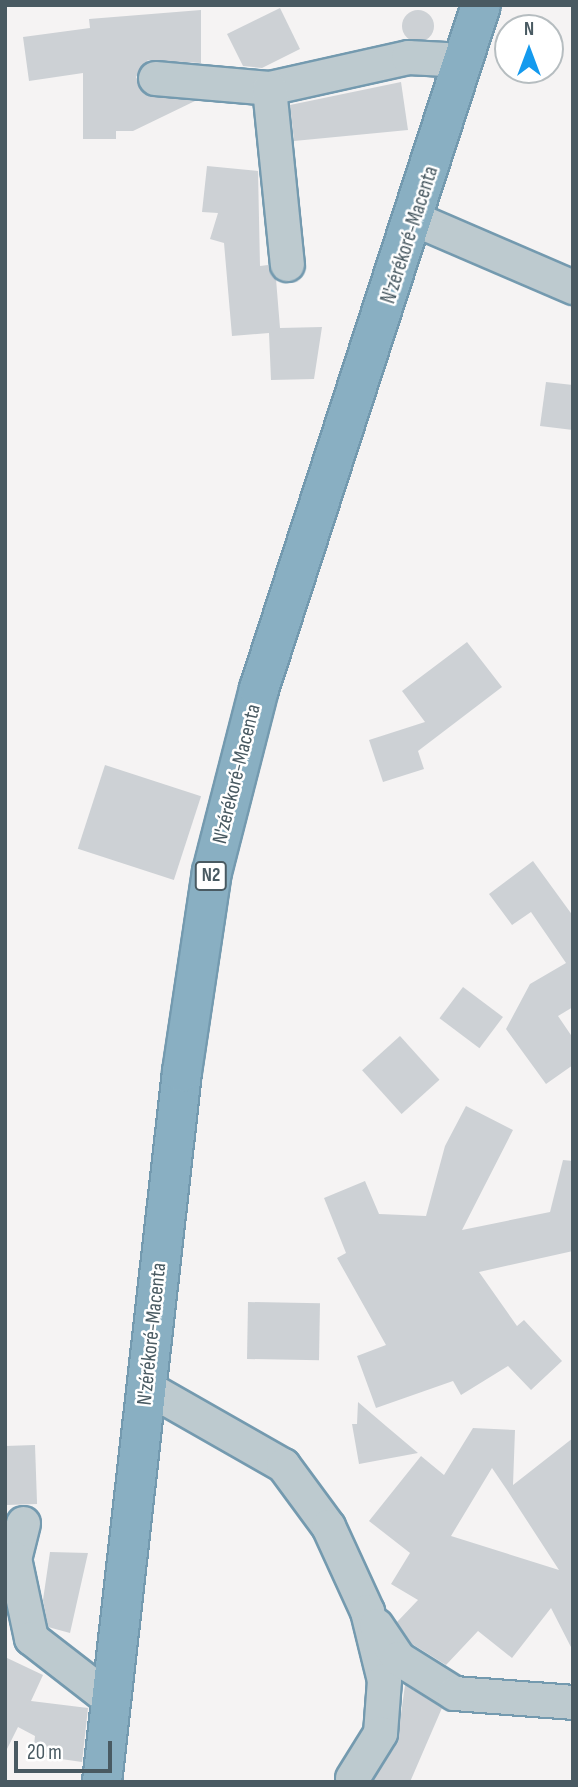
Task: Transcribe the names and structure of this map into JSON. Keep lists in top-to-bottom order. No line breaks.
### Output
{"streets":{"highway":["N'zérékoré-Macenta","N2"]},"scale_bar":"20 m","north":"top"}
